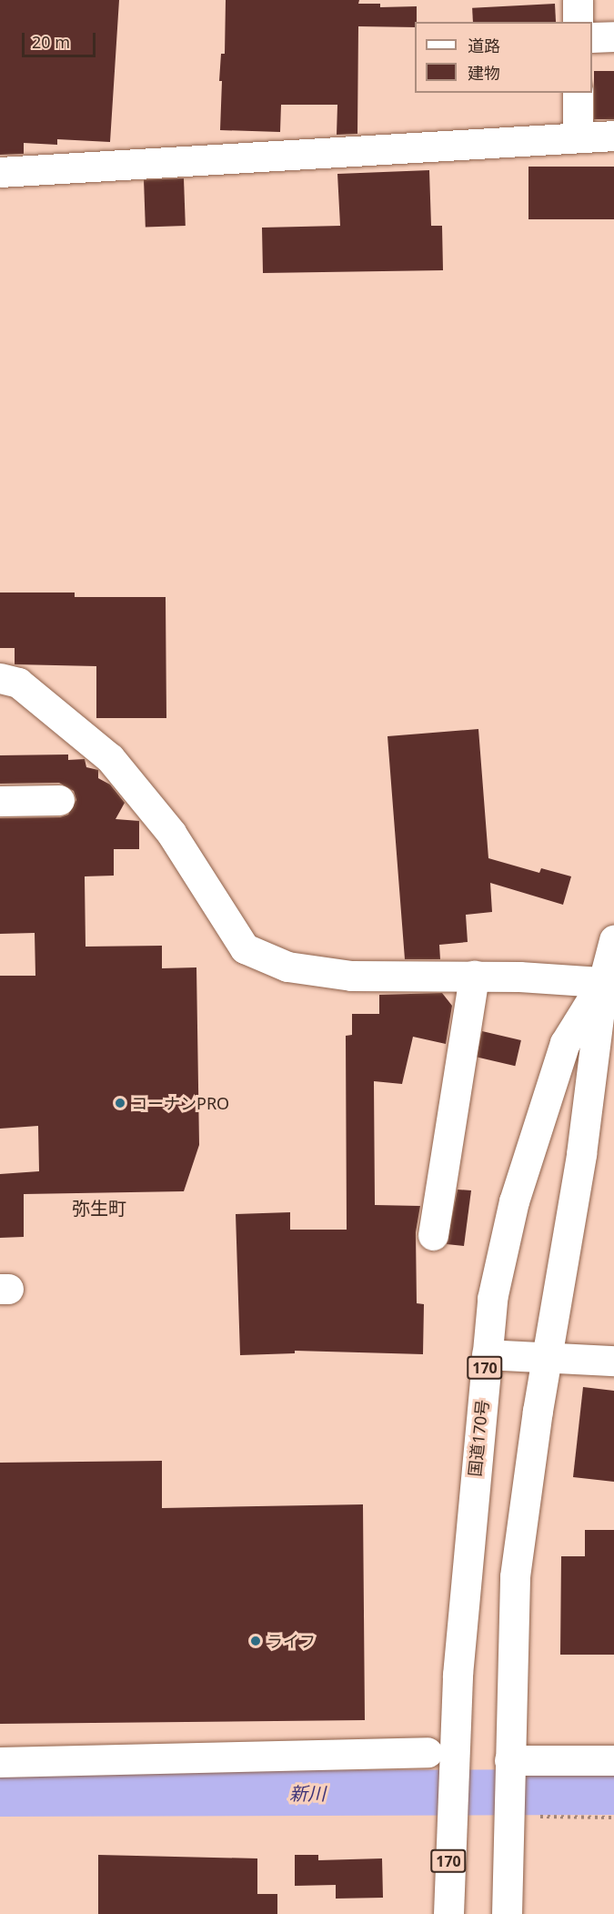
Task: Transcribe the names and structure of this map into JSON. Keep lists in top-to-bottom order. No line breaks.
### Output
{"streets":{"main road":["170","国道170号"]},"districts":["弥生町"],"water":["新川"],"places":["コーナンPRO","ライフ"],"legend":["道路","建物"],"scale_bar":"20 m"}
